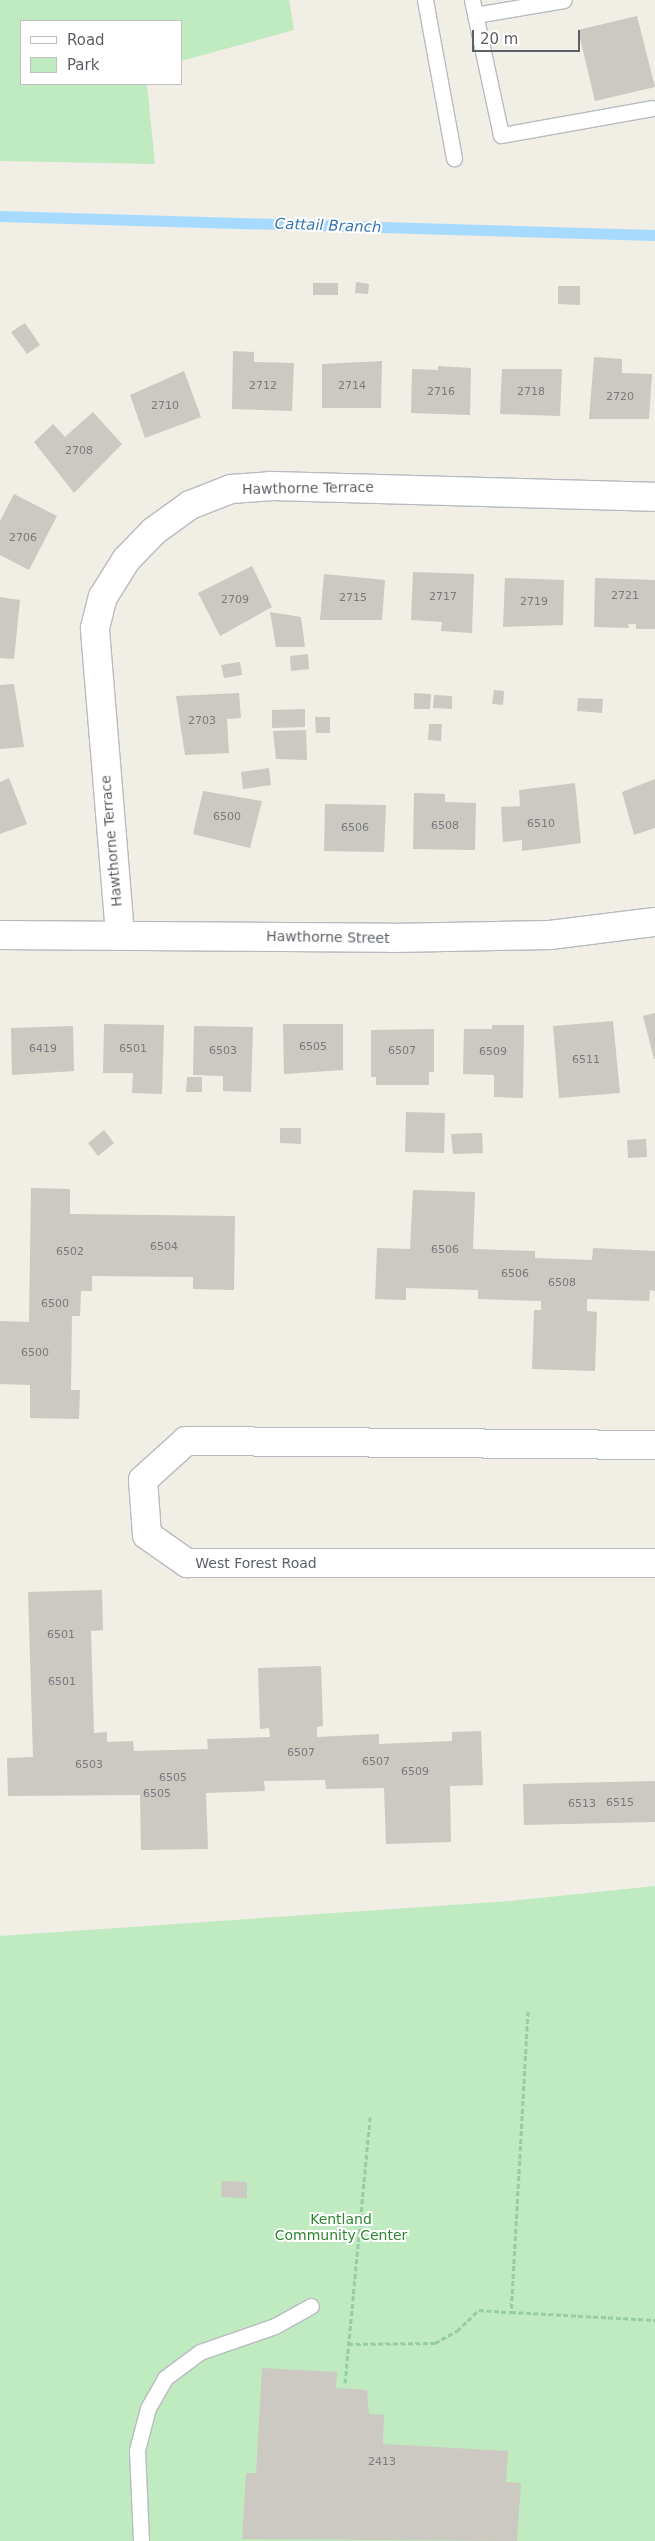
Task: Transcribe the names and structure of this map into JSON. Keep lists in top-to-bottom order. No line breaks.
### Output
{"streets":{"street":["Hawthorne Terrace","Hawthorne Street","West Forest Road"]},"crossings":[["Hawthorne Terrace","Hawthorne Street"]],"water":["Cattail Branch"],"parks":["Kentland Community Center"],"house_numbers":["2712","2714","2716","2718","2720","2710","2708","2706","2721","2717","2715","2709","2719","2703","6500","6510","6508","6506","6505","6419","6501","6503","6507","6509","6511","6504","6506","6502","6506","6508","6500","6500","6501","6501","6507","6507","6503","6509","6505","6505","6515","6513","2413"],"legend":["Road","Park"],"scale_bar":"20 m"}
